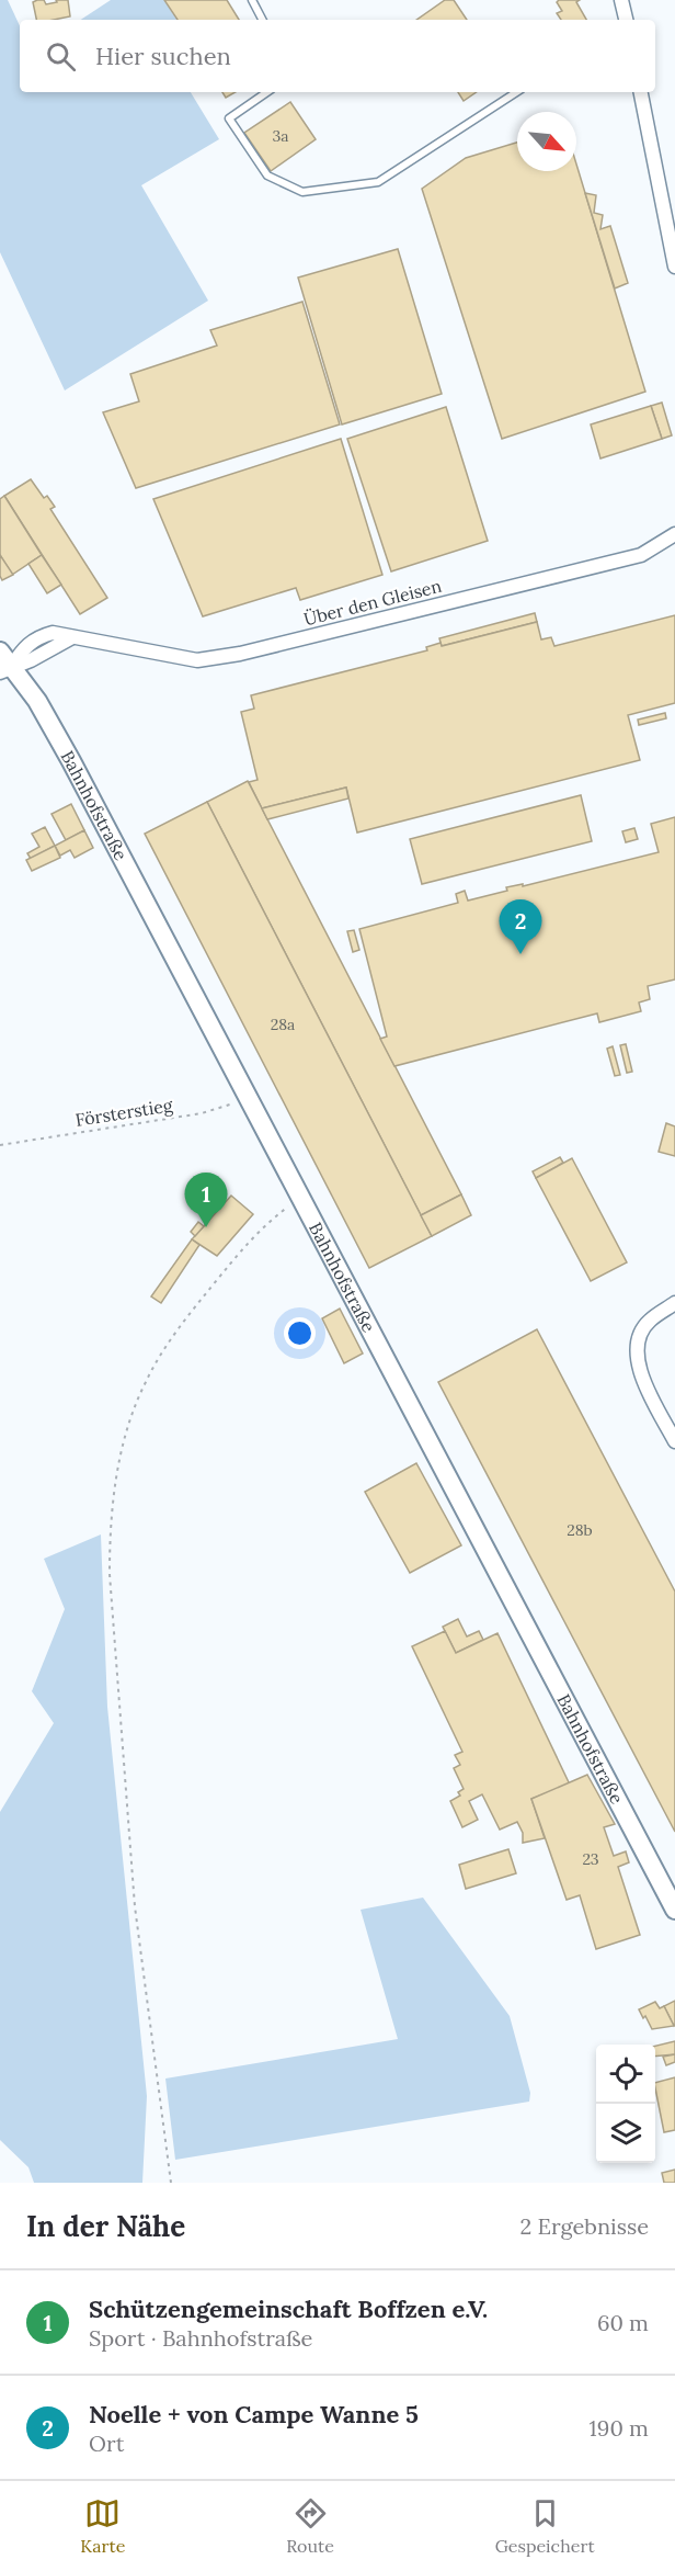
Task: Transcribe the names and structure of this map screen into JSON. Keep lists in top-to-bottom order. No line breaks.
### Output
{"streets":{"main road":["Bahnhofstraße"],"street":["Über den Gleisen"],"path":["Försterstieg"]},"crossings":[["Über den Gleisen","Bahnhofstraße"],["Bahnhofstraße","Försterstieg"]],"house_numbers":["3a","28a","28b","23"],"north":"bottom right","page":{"search":"Hier suchen","pins":["2","1"],"heading":["In der Nähe","2 Ergebnisse"],"list":[{"mark":"1","name":"Schützengemeinschaft Boffzen e.V.","note":"Sport · Bahnhofstraße","value":"60 m"},{"mark":"2","name":"Noelle + von Campe Wanne 5","note":"Ort","value":"190 m"}],"nav":["Karte","Route","Gespeichert"]}}
